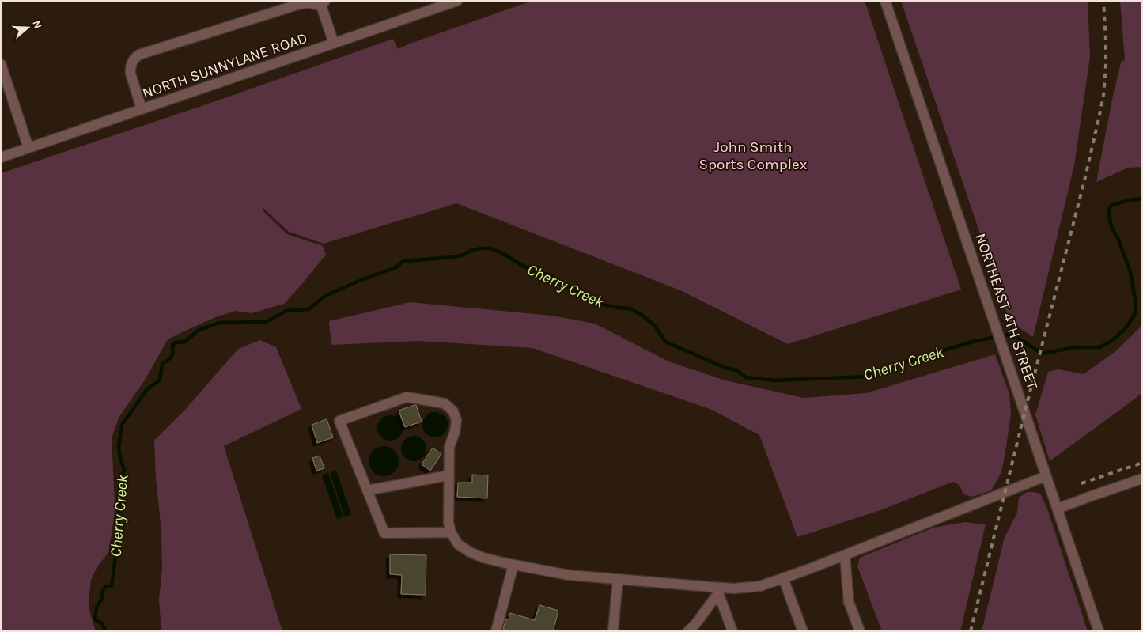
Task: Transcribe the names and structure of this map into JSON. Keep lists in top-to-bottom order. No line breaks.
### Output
{"streets":{"street":["NORTH SUNNYLANE ROAD","NORTHEAST 4TH STREET"]},"water":["Cherry Creek"],"parks":["John Smith Sports Complex"],"north":"right"}
